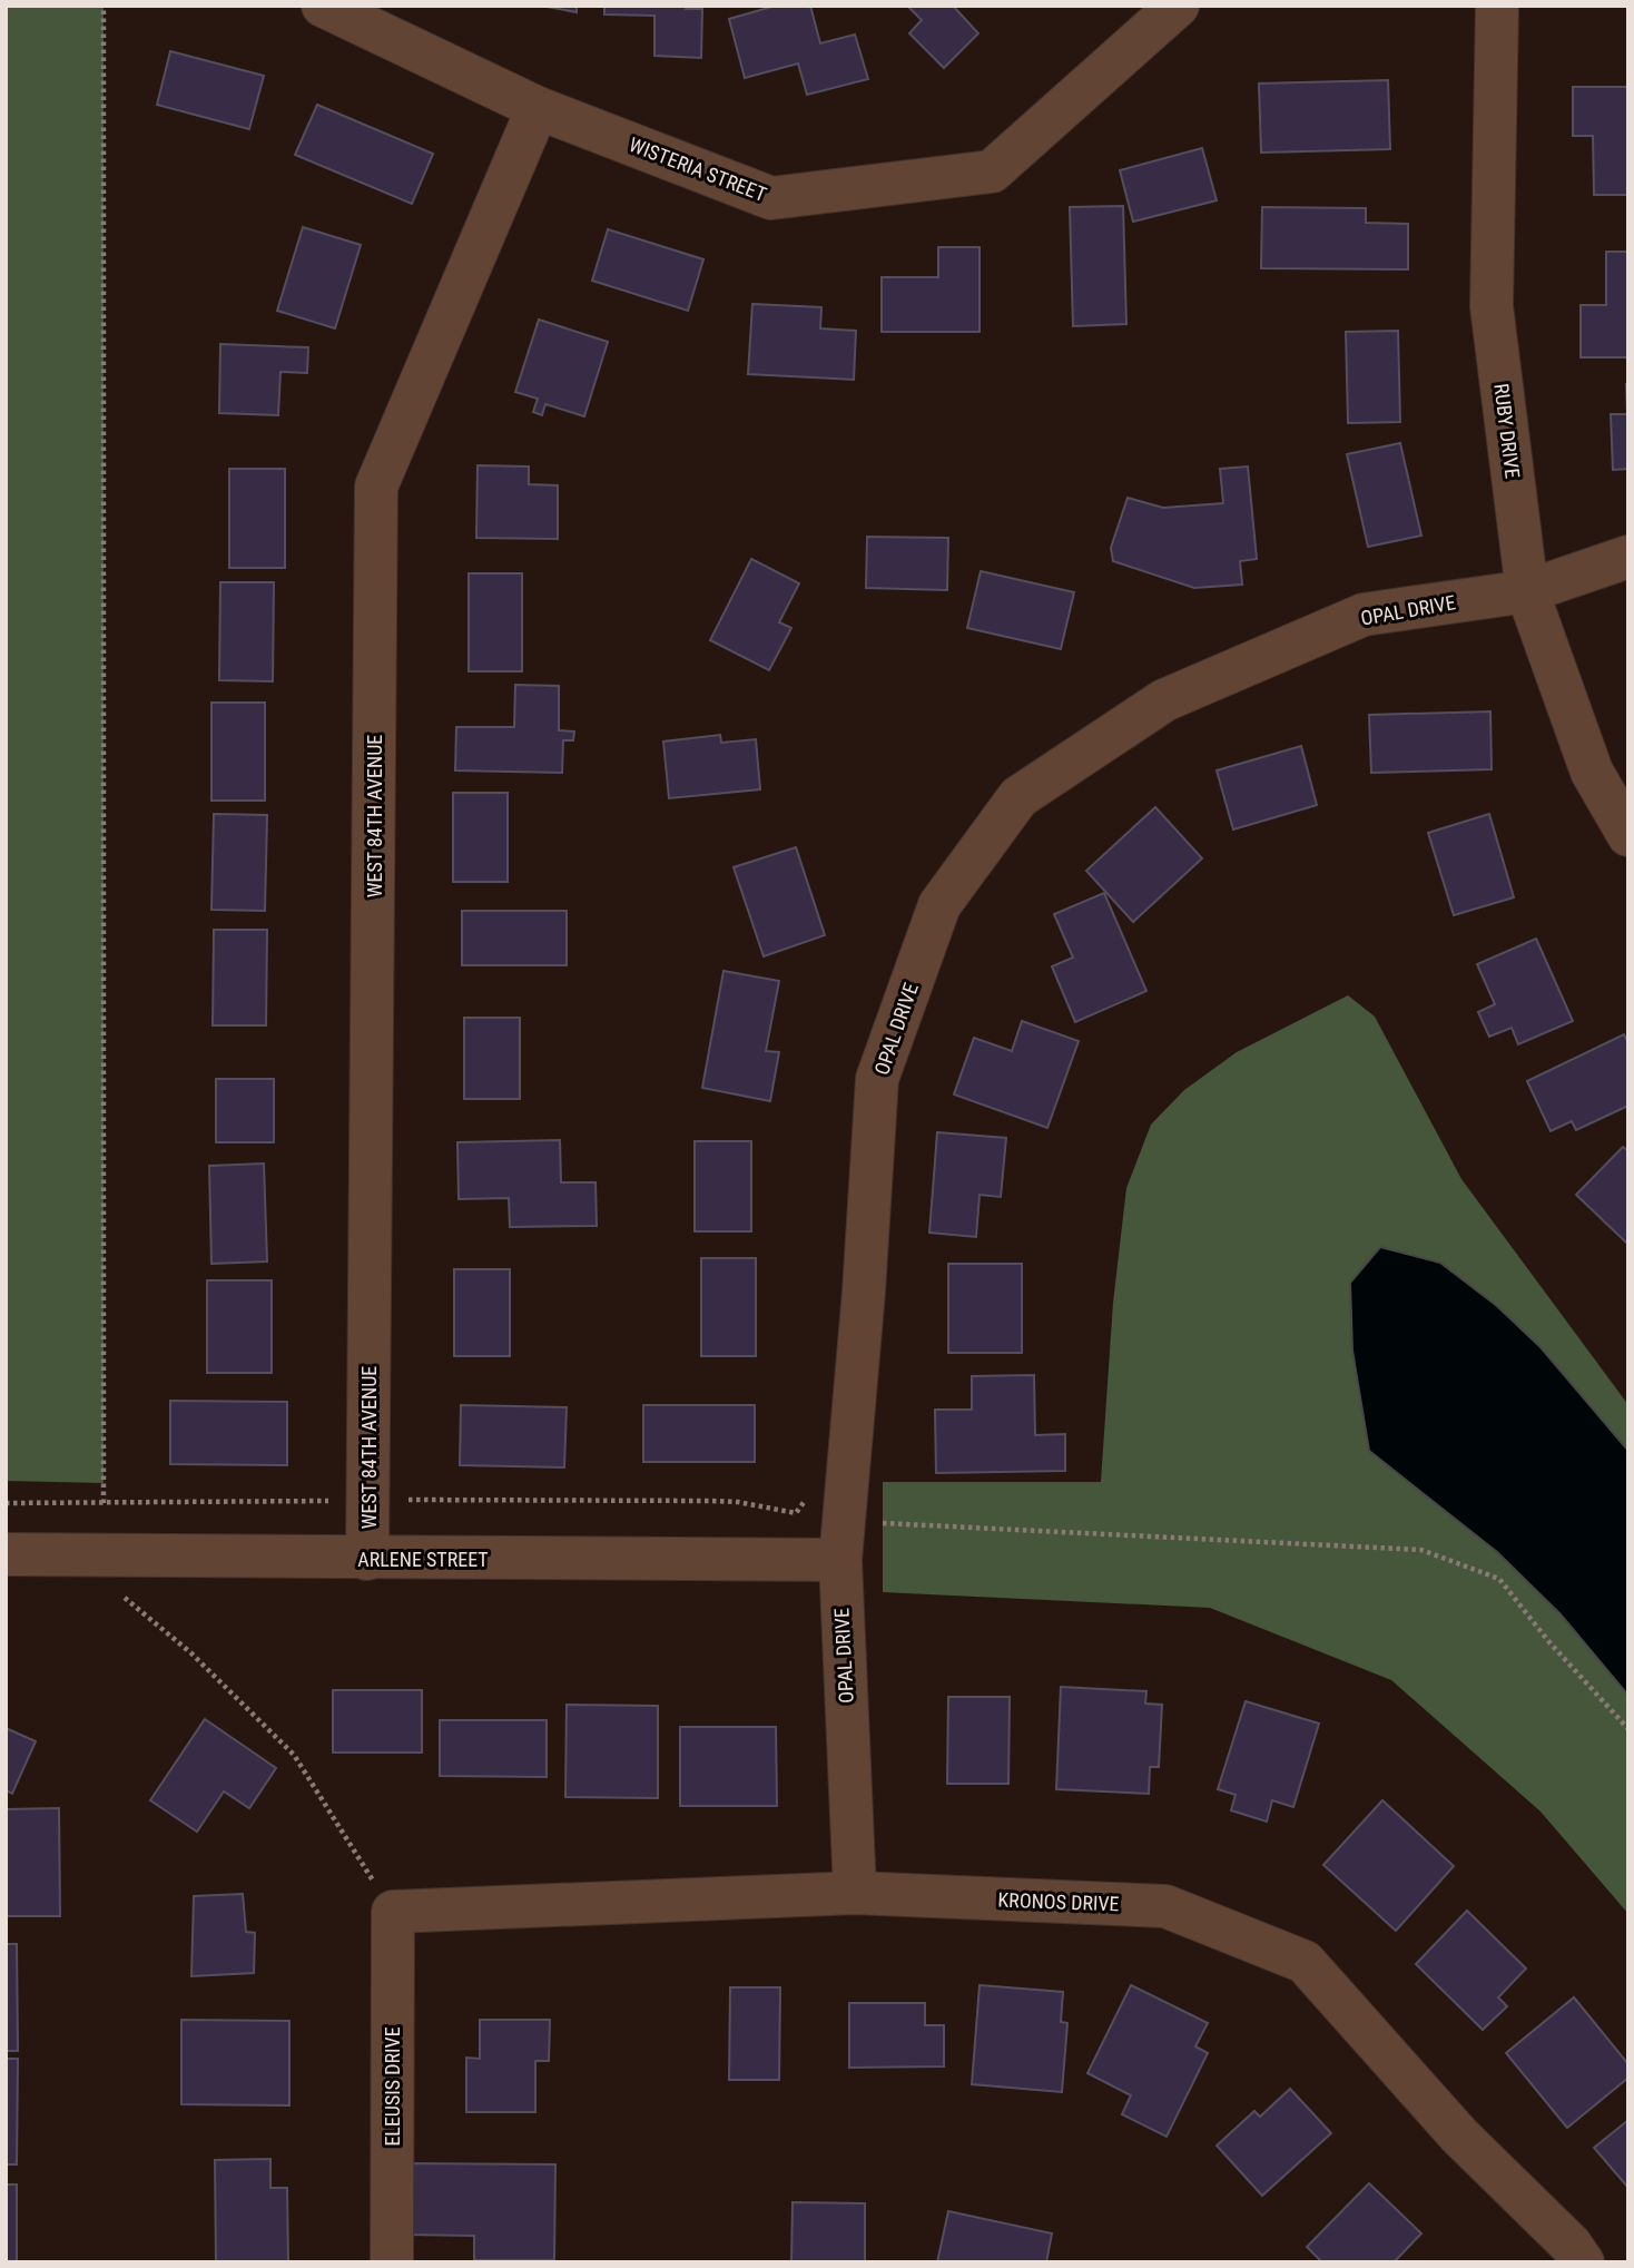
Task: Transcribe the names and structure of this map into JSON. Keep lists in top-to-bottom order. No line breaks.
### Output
{"streets":{"street":["WISTERIA STREET","RUBY DRIVE","OPAL DRIVE","WEST 84TH AVENUE","ARLENE STREET","KRONOS DRIVE","ELEUSIS DRIVE"]},"crossings":[["WISTERIA STREET","WEST 84TH AVENUE"],["RUBY DRIVE","OPAL DRIVE"],["OPAL DRIVE","ARLENE STREET"],["OPAL DRIVE","KRONOS DRIVE"],["WEST 84TH AVENUE","ARLENE STREET"],["KRONOS DRIVE","ELEUSIS DRIVE"]]}
